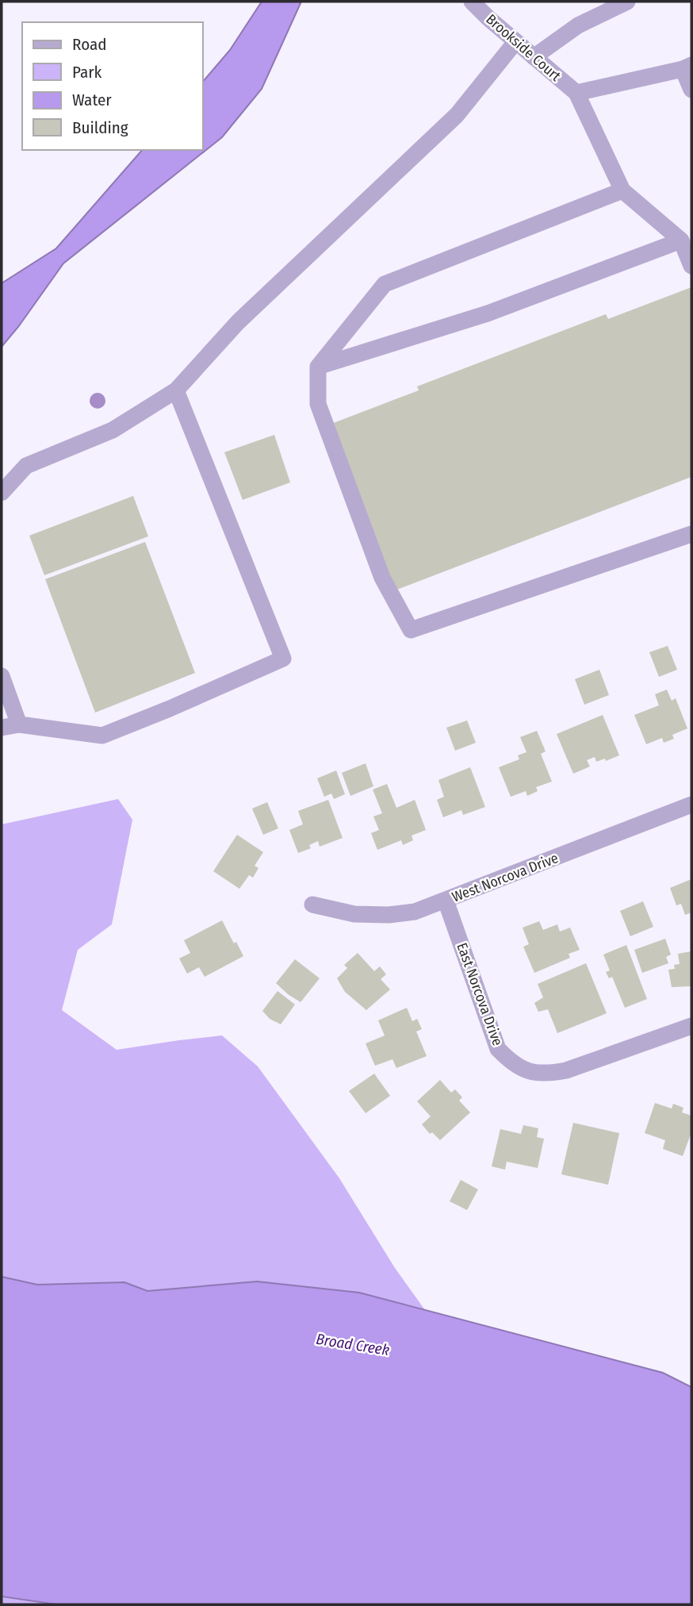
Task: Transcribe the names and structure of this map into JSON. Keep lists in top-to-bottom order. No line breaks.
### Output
{"streets":{"street":["Brookside Court","West Norcova Drive","East Norcova Drive"]},"crossings":[["West Norcova Drive","East Norcova Drive"]],"water":["Broad Creek"],"legend":["Road","Park","Water","Building"]}
